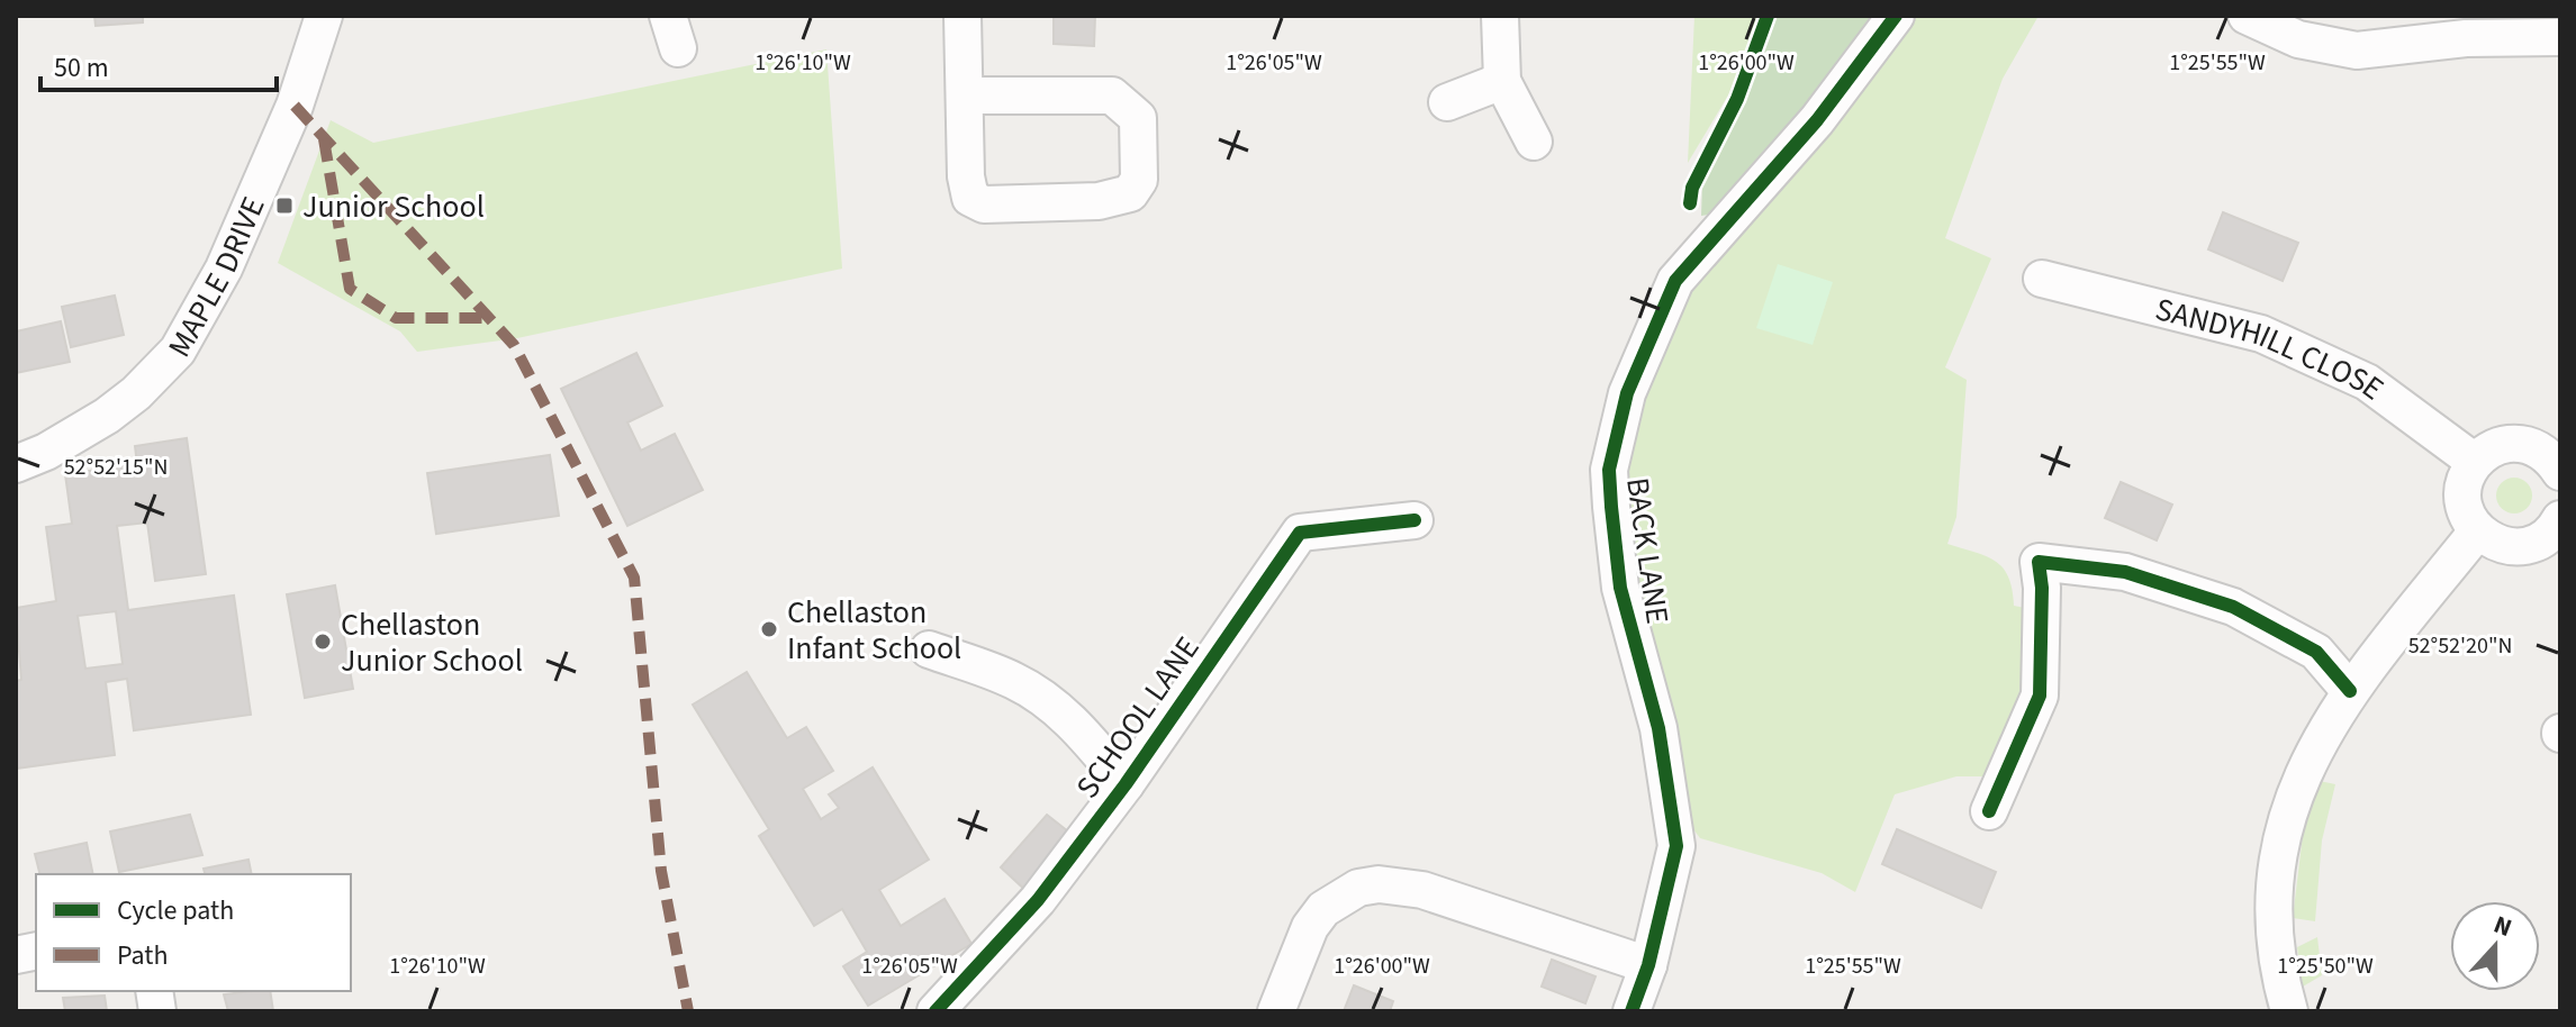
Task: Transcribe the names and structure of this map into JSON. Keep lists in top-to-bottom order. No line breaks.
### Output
{"streets":{"street":["MAPLE DRIVE","SANDYHILL CLOSE","BACK LANE","SCHOOL LANE"]},"places":{"transit":["Junior School"],"other":["Chellaston Infant School","Chellaston Junior School"]},"legend":["Cycle path","Path"],"scale_bar":"50 m","north":"top","coordinates":["1°26'10\"W","1°26'05\"W","1°26'00\"W","1°25'55\"W","52°52'15\"N","52°52'20\"N","1°25'50\"W"]}
